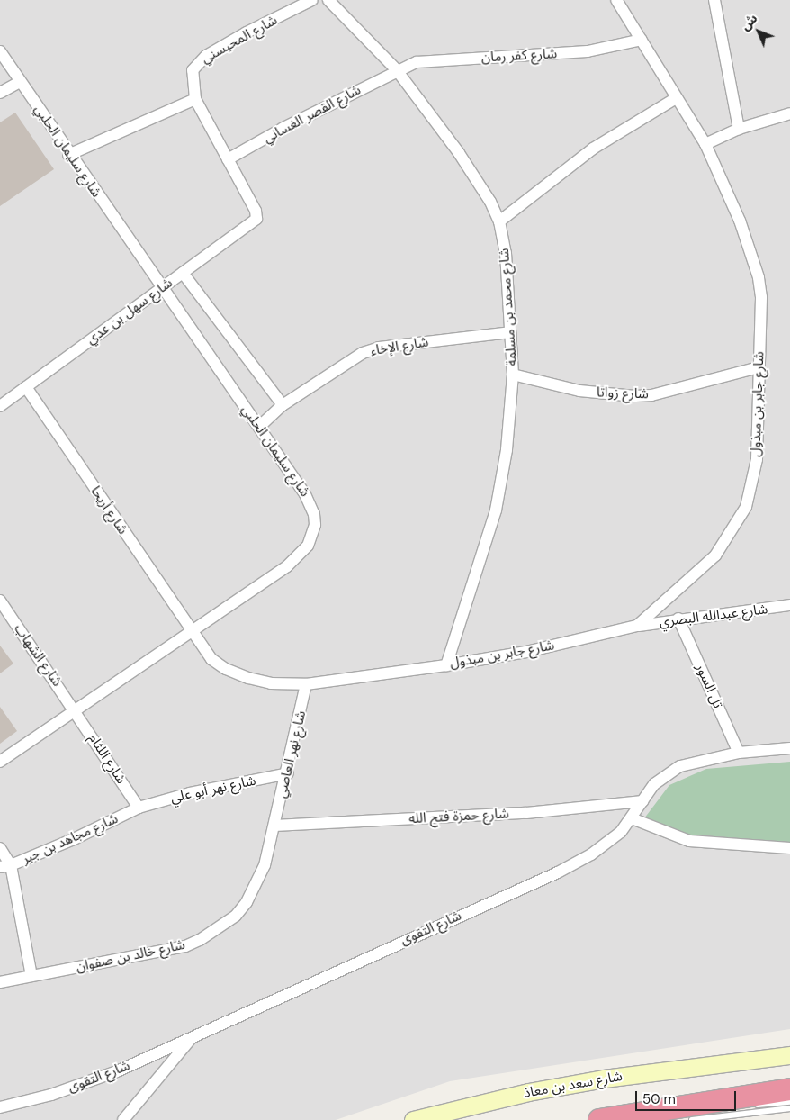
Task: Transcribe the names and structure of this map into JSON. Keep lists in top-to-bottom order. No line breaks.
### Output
{"streets":{"street":["شارع المحيسني","شارع كفر رمان","شارع القصر الغساني","شارع سليمان الحلبي","شارع محمد بن مسلمة","شارع سهل بن عدي","شارع الإخاء","شارع زواتا","شارع جابر بن مبذول","شارع أريحا","شارع عبدالله البصري","شارع الشهاب","تل السور","شارع نهر العاصي","شارع اللثام","شارع نهر أبو علي","شارع حمزة فتح الله","شارع مجاهد بن جبر","شارع التقوى","شارع خالد بن صفوان","شارع سعد بن معاذ"]},"crossings":[["شارع المحيسني","شارع القصر الغساني"],["شارع المحيسني","شارع سهل بن عدي"],["شارع كفر رمان","شارع القصر الغساني"],["شارع كفر رمان","شارع محمد بن مسلمة"],["شارع كفر رمان","شارع جابر بن مبذول"],["شارع القصر الغساني","شارع محمد بن مسلمة"],["شارع سليمان الحلبي","شارع سهل بن عدي"],["شارع سليمان الحلبي","شارع الإخاء"],["شارع سليمان الحلبي","شارع جابر بن مبذول"],["شارع سليمان الحلبي","شارع أريحا"],["شارع سليمان الحلبي","شارع الشهاب"],["شارع سليمان الحلبي","شارع اللثام"],["شارع محمد بن مسلمة","شارع الإخاء"],["شارع محمد بن مسلمة","شارع زواتا"],["شارع محمد بن مسلمة","شارع جابر بن مبذول"],["شارع سهل بن عدي","شارع أريحا"],["شارع زواتا","شارع جابر بن مبذول"],["شارع جابر بن مبذول","شارع أريحا"],["شارع جابر بن مبذول","شارع عبدالله البصري"],["شارع جابر بن مبذول","شارع نهر العاصي"],["شارع عبدالله البصري","تل السور"],["شارع الشهاب","شارع اللثام"],["تل السور","شارع التقوى"],["شارع نهر العاصي","شارع نهر أبو علي"],["شارع نهر العاصي","شارع حمزة فتح الله"],["شارع نهر العاصي","شارع خالد بن صفوان"],["شارع اللثام","شارع نهر أبو علي"],["شارع اللثام","شارع مجاهد بن جبر"],["شارع نهر أبو علي","شارع مجاهد بن جبر"],["شارع حمزة فتح الله","شارع التقوى"],["شارع حمزة فتح الله","شارع خالد بن صفوان"]],"scale_bar":"50 m","north":"top left"}
